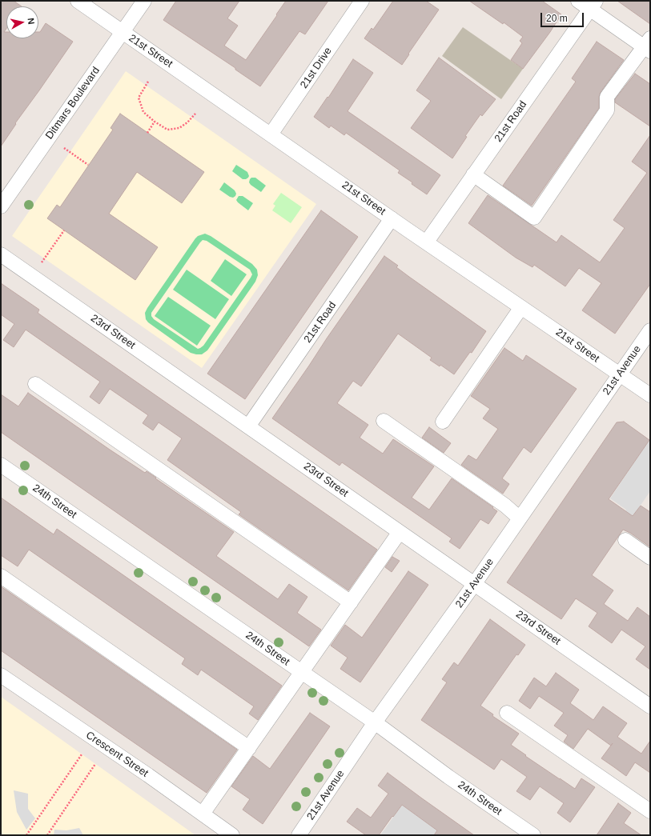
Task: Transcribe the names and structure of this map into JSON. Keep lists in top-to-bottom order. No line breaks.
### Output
{"streets":{"street":["21st Street","21st Drive","Ditmars Boulevard","21st Road","23rd Street","21st Avenue","24th Street","Crescent Street"]},"crossings":[["21st Street","21st Drive"],["21st Street","Ditmars Boulevard"],["21st Street","21st Road"],["21st Street","21st Avenue"],["21st Road","23rd Street"],["23rd Street","21st Avenue"],["21st Avenue","24th Street"]],"scale_bar":"20 m","north":"right"}
